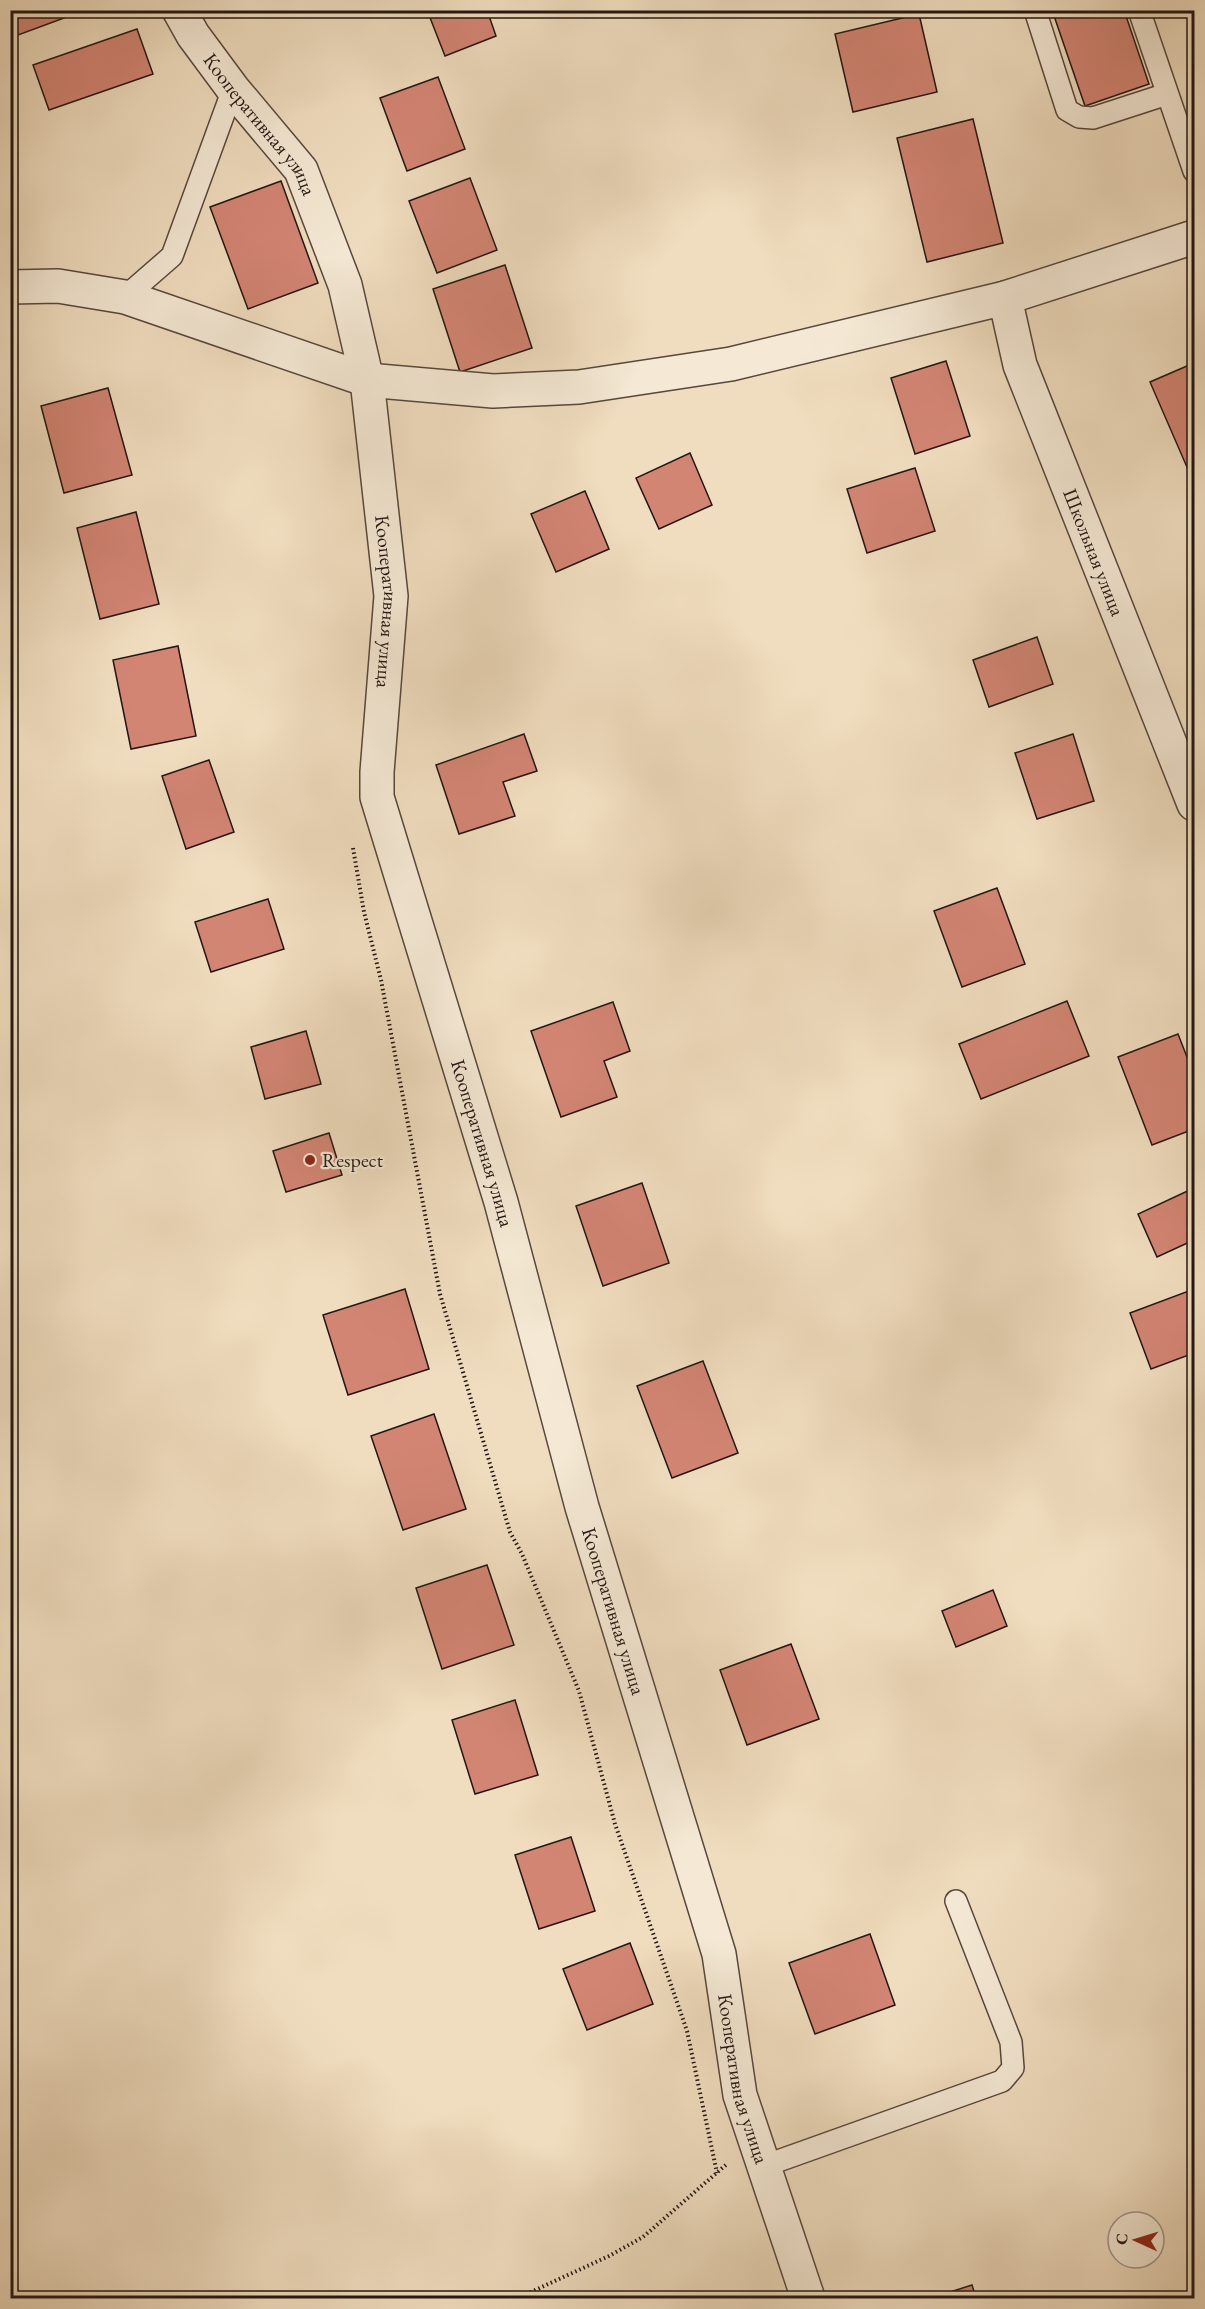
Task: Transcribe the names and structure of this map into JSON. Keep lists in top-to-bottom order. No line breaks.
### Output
{"streets":{"street":["Кооперативная улица","Школьная улица"]},"places":["Respect"],"north":"left"}
